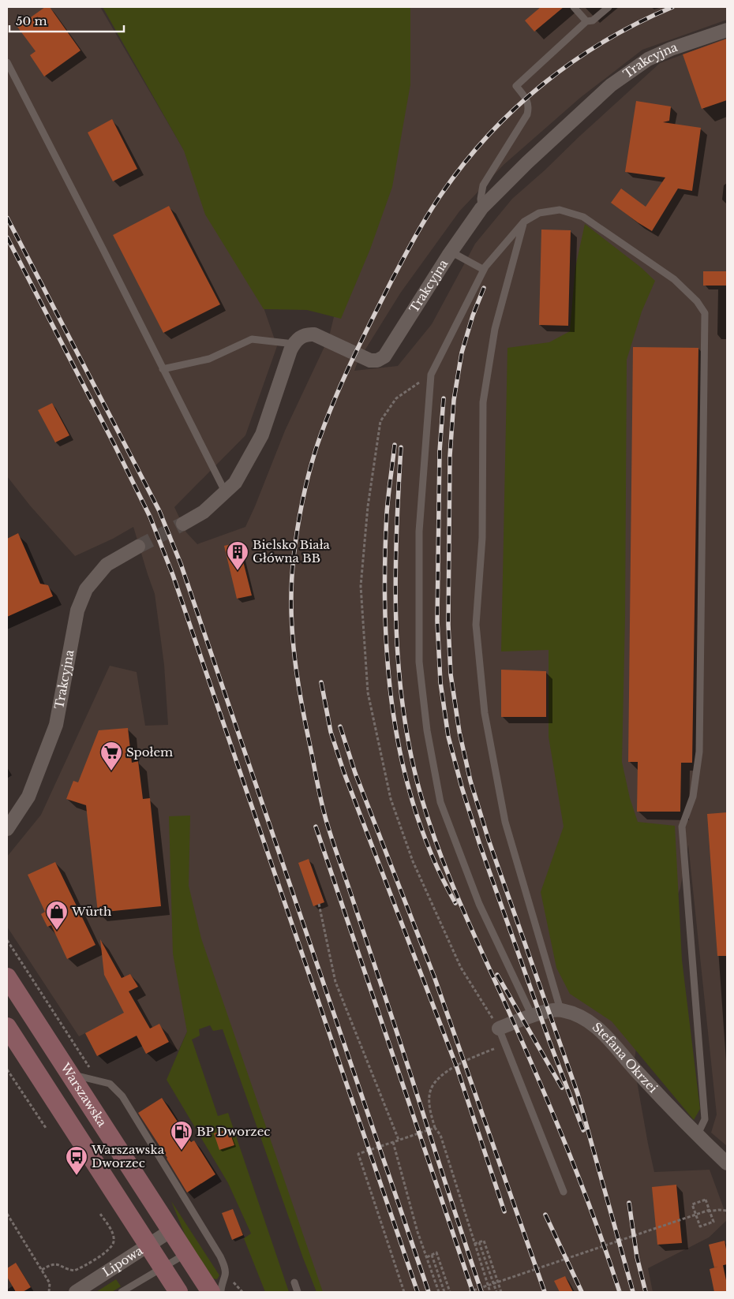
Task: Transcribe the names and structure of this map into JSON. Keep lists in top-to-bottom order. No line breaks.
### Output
{"streets":{"main road":["Warszawska"],"street":["Trakcyjna","Stefana Okrzei","Lipowa"]},"crossings":[["Warszawska","Lipowa"]],"places":{"building":["Bielsko Biała Główna BB"],"supermarket":["Społem"],"shop":["Würth"],"fuel station":["BP Dworzec"],"bus stop":["Warszawska Dworzec"]},"scale_bar":"50 m"}
